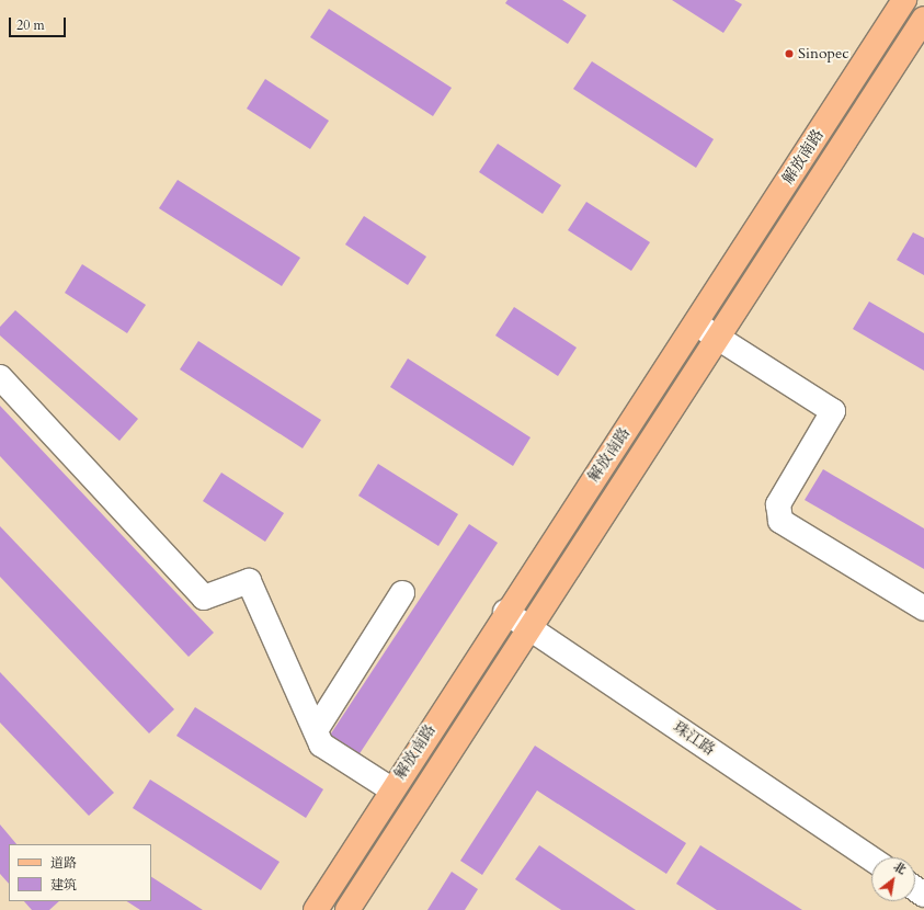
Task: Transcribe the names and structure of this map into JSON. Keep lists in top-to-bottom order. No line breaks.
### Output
{"streets":{"main road":["解放南路"],"street":["珠江路"]},"crossings":[["解放南路","珠江路"]],"places":["Sinopec"],"legend":["道路","建筑"],"scale_bar":"20 m","north":"top right"}
